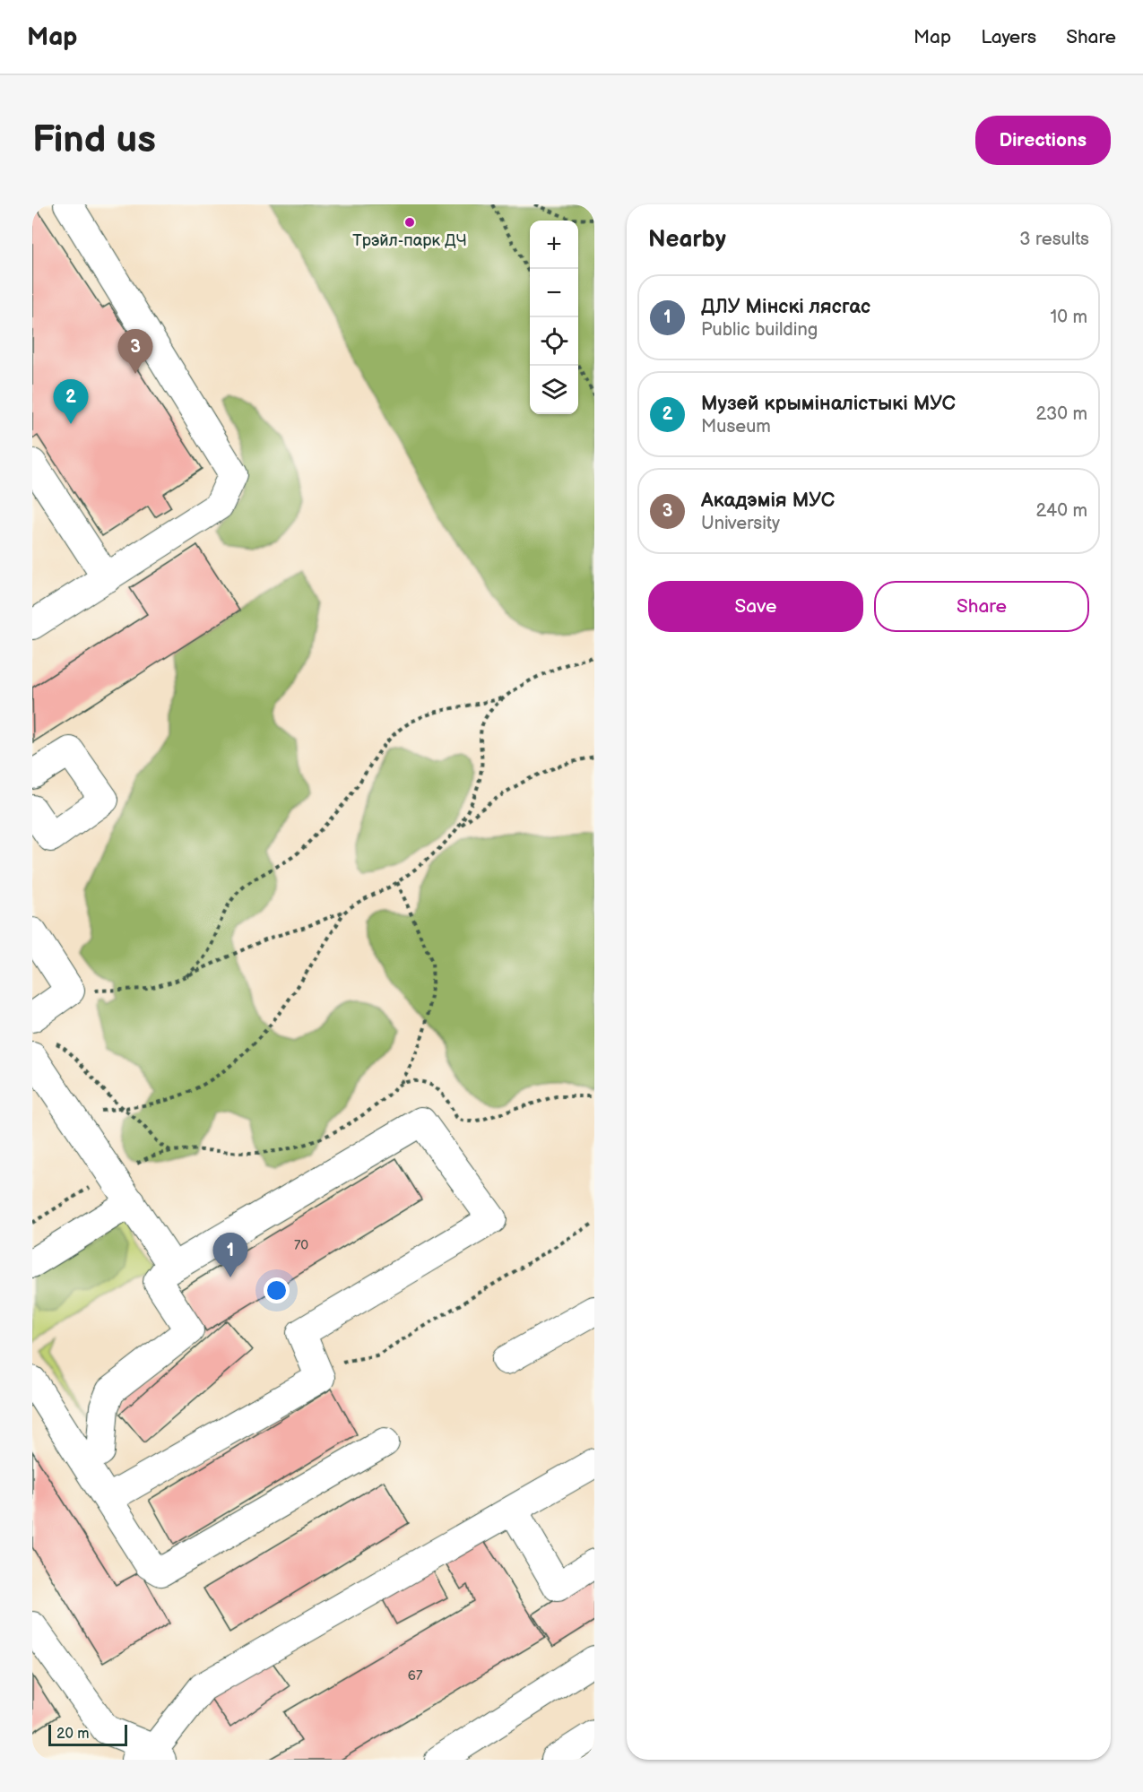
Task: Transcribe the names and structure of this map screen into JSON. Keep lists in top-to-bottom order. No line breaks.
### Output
{"places":["Трэйл-парк ДЧ"],"house_numbers":["70","67"],"scale_bar":"20 m","page":{"header":"Map","nav":["Map","Layers","Share"],"buttons":["Directions",["Save","Share"]],"title":"Find us","heading":["Nearby","3 results"],"map_buttons":["+","−"],"list":[{"mark":"1","name":"ДЛУ Мінскі лясгас","note":"Public building","value":"10 m"},{"mark":"2","name":"Музей крыміналістыкі МУС","note":"Museum","value":"230 m"},{"mark":"3","name":"Акадэмія МУС","note":"University","value":"240 m"}],"pins":["3","2","1"],"scale":"20 m"}}
